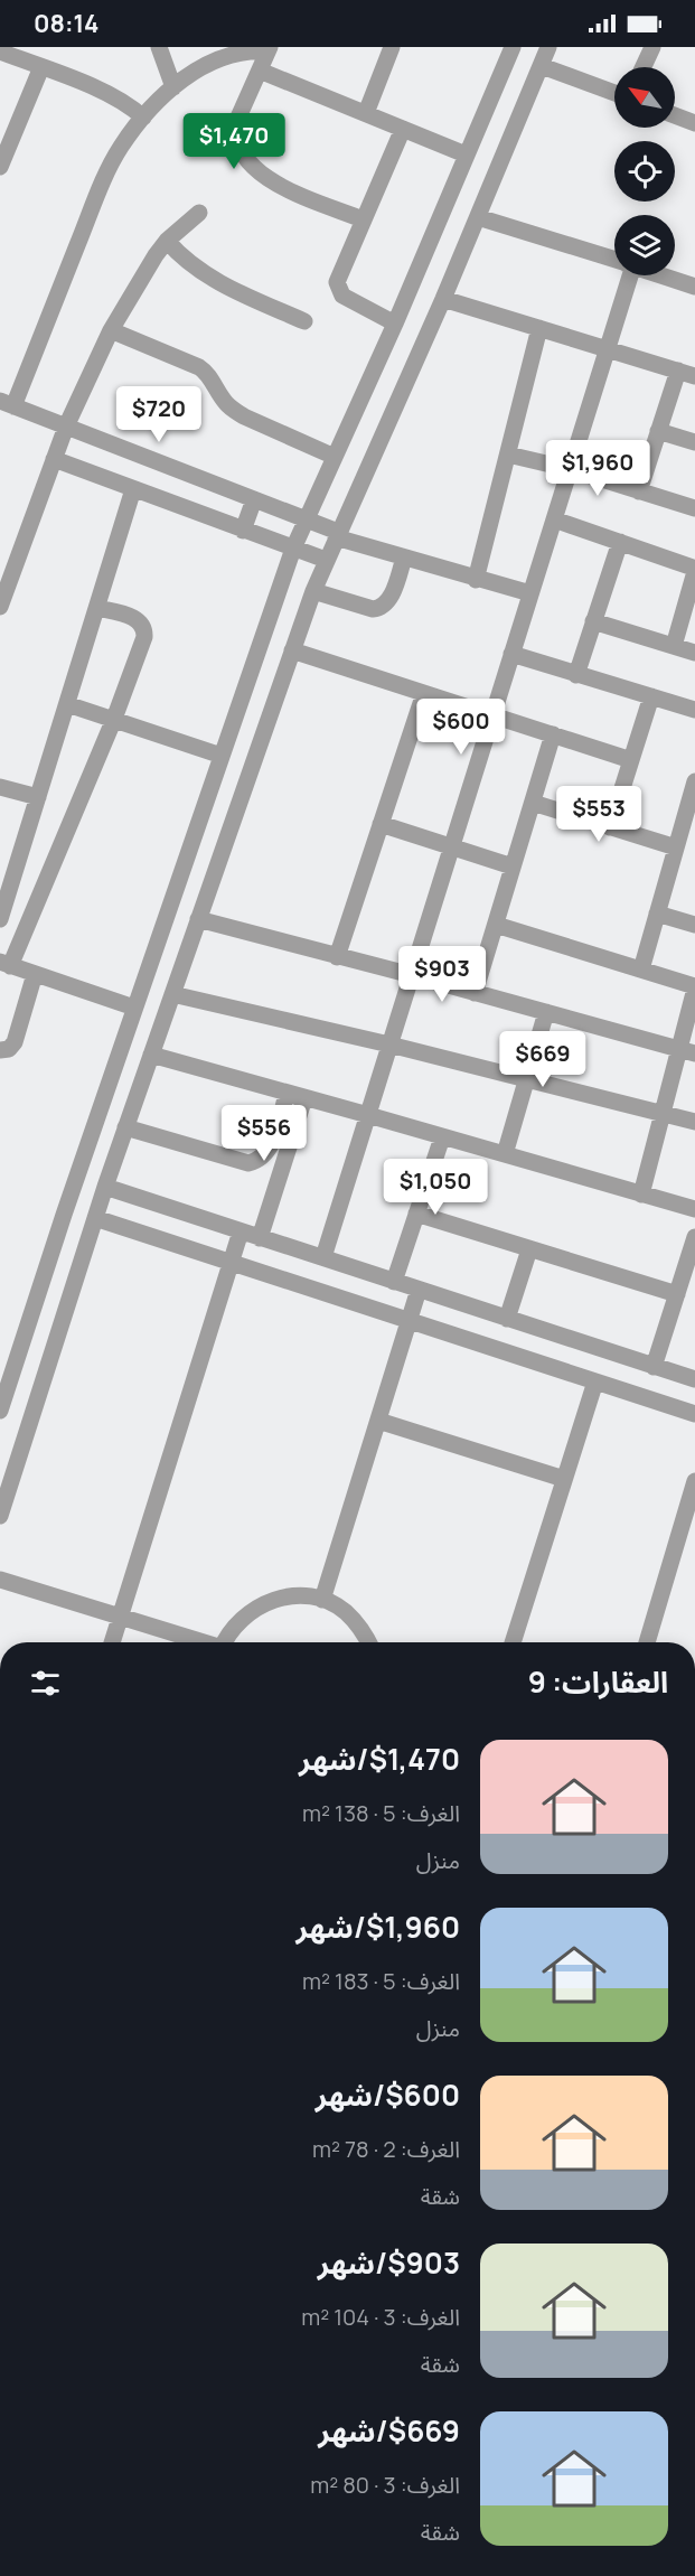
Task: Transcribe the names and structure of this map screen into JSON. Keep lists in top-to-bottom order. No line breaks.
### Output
{"north":"top left","page":{"status":"08:14","price":["$1,470","$720","$1,960","$600","$553","$903","$669","$556","$1,050"],"heading":"العقارات: 9","list":[{"name":"$1,470/شهر","note":"الغرف: 5 · 138 m² · منزل"},{"name":"$1,960/شهر","note":"الغرف: 5 · 183 m² · منزل"},{"name":"$600/شهر","note":"الغرف: 2 · 78 m² · شقة"},{"name":"$903/شهر","note":"الغرف: 3 · 104 m² · شقة"},{"name":"$669/شهر","note":"الغرف: 3 · 80 m² · شقة"}]}}
